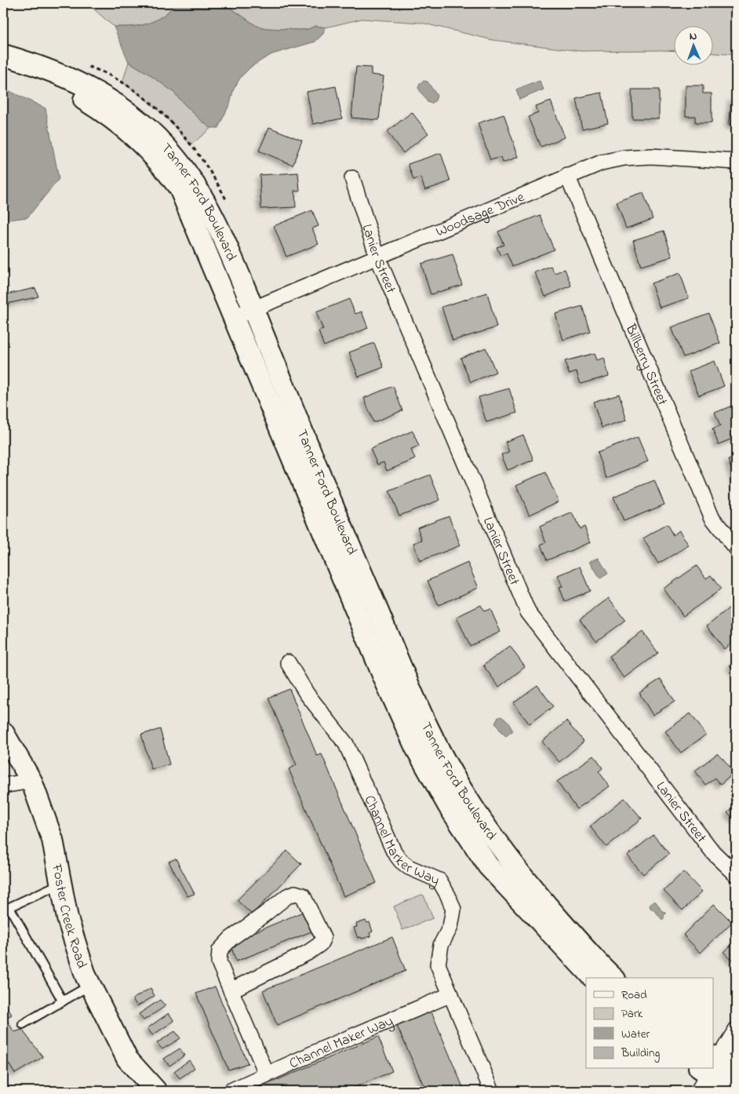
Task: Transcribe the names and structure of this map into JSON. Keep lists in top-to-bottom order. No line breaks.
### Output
{"streets":{"street":["Tanner Ford Boulevard","Woodsage Drive","Lanier Street","Billberry Street","Channel Marker Way","Foster Creek Road","Channel Maker Way"]},"crossings":[["Tanner Ford Boulevard","Woodsage Drive"],["Woodsage Drive","Lanier Street"],["Woodsage Drive","Billberry Street"],["Channel Marker Way","Channel Maker Way"]],"legend":["Road","Park","Water","Building"],"north":"top"}
